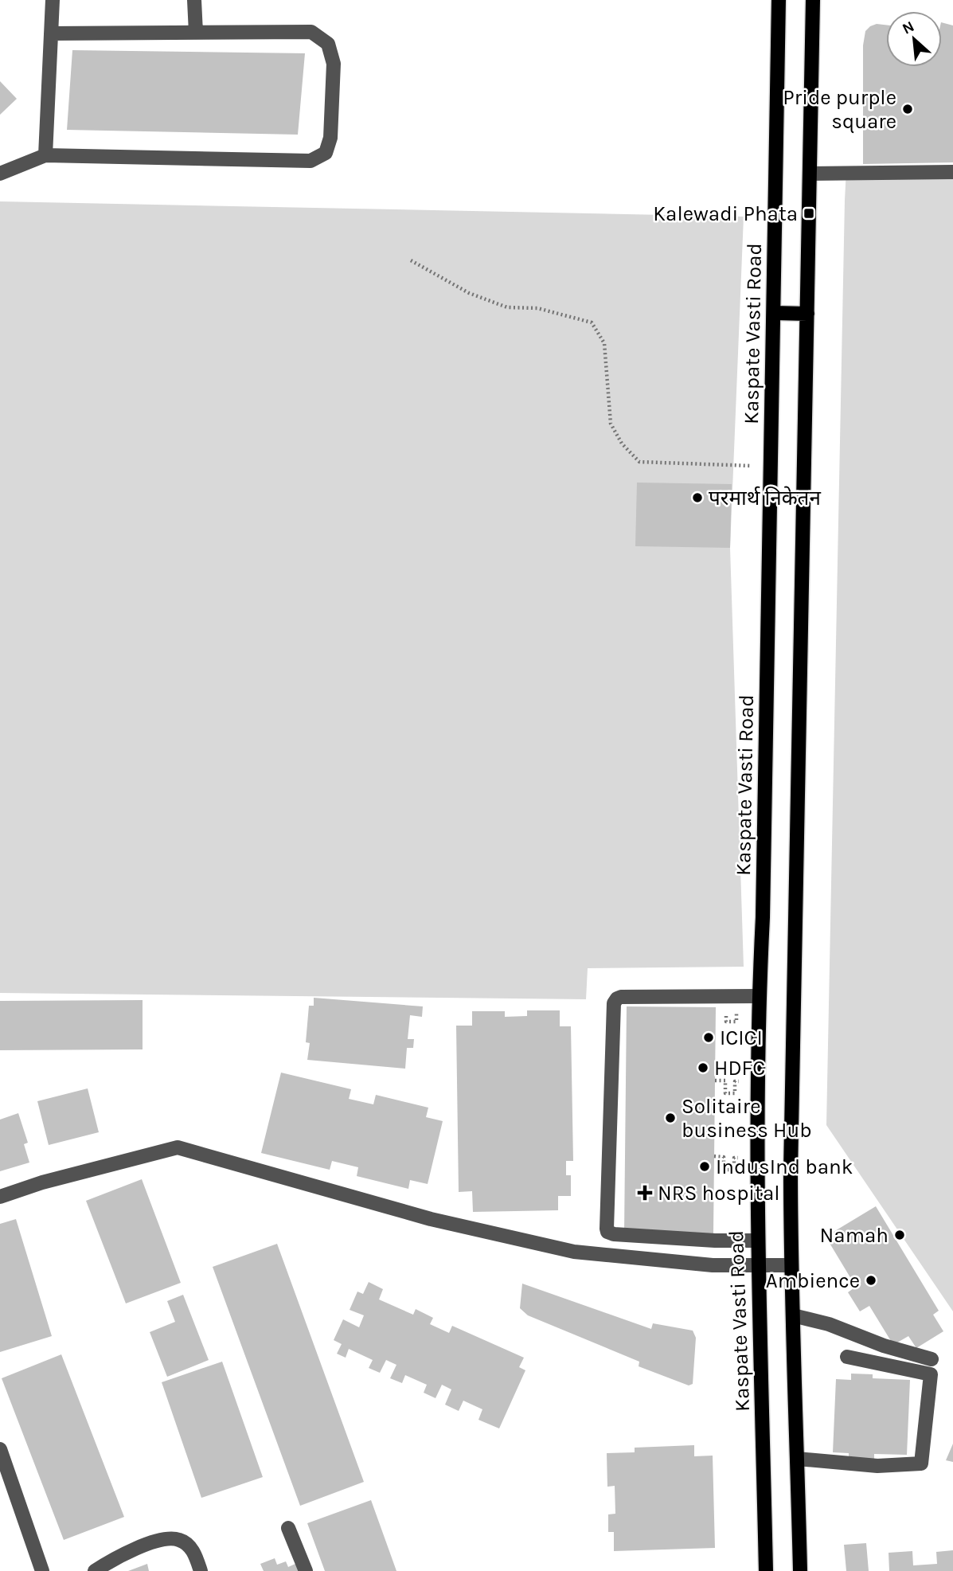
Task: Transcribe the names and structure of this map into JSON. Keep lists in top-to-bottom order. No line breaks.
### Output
{"streets":{"main road":["Kaspate Vasti Road"]},"places":{"other":["Pride purple square","परमार्थ निकेतन","ICICI","HDFC","Solitaire business Hub","IndusInd bank","Namah","Ambience"],"transit":["Kalewadi Phata"],"health":["NRS hospital"]},"north":"top left"}
